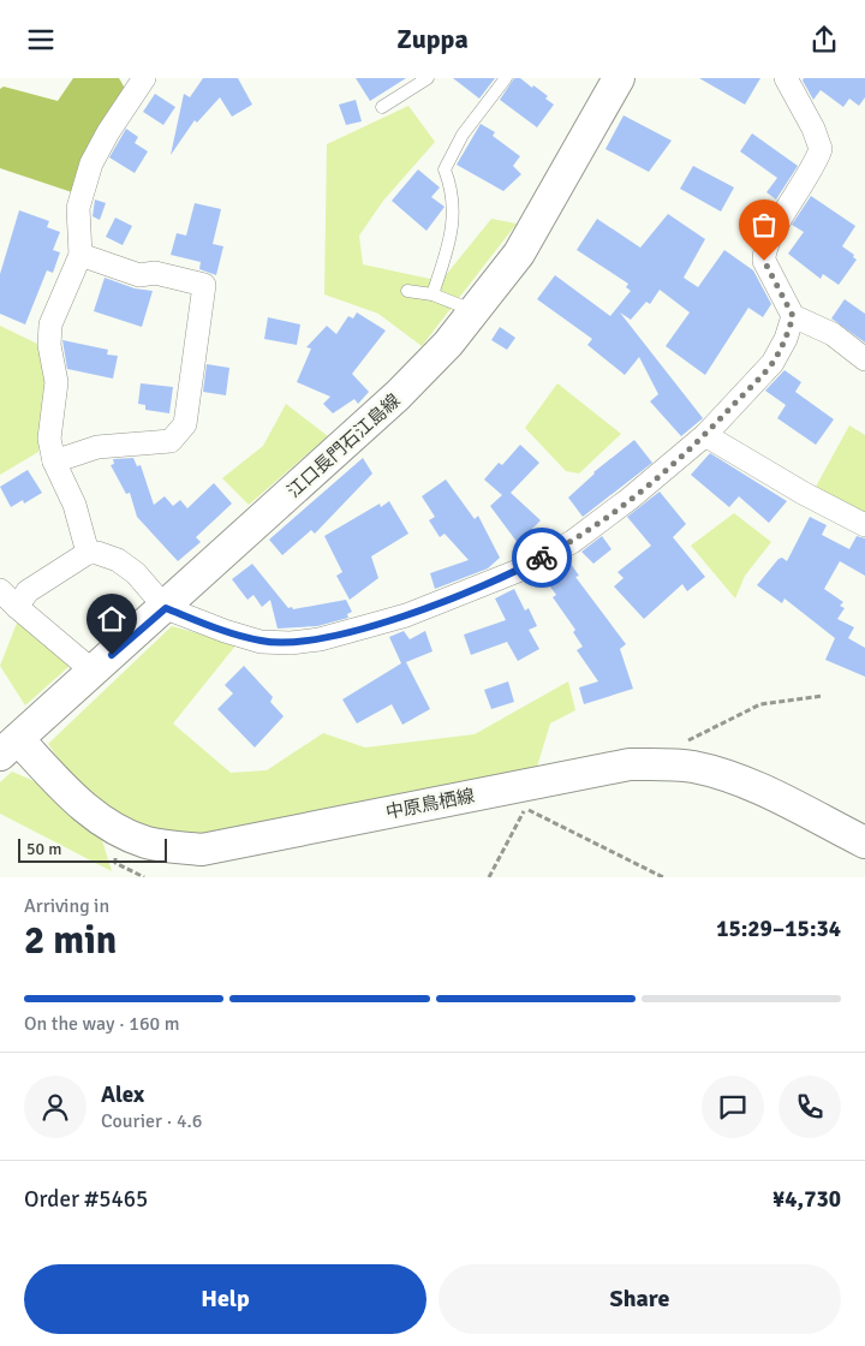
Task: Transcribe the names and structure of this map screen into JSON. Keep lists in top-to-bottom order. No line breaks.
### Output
{"streets":{"main road":["江口長門石江島線","中原鳥栖線"]},"crossings":[["江口長門石江島線","中原鳥栖線"]],"scale_bar":"50 m","page":{"header":"Zuppa","scale":"50 m","heading":["2 min","Arriving in","15:29–15:34"],"panel":["Alex","Courier · 4.6","Order #5465","¥4,730"],"bar":"On the way · 160 m","buttons":["Help","Share"]}}
